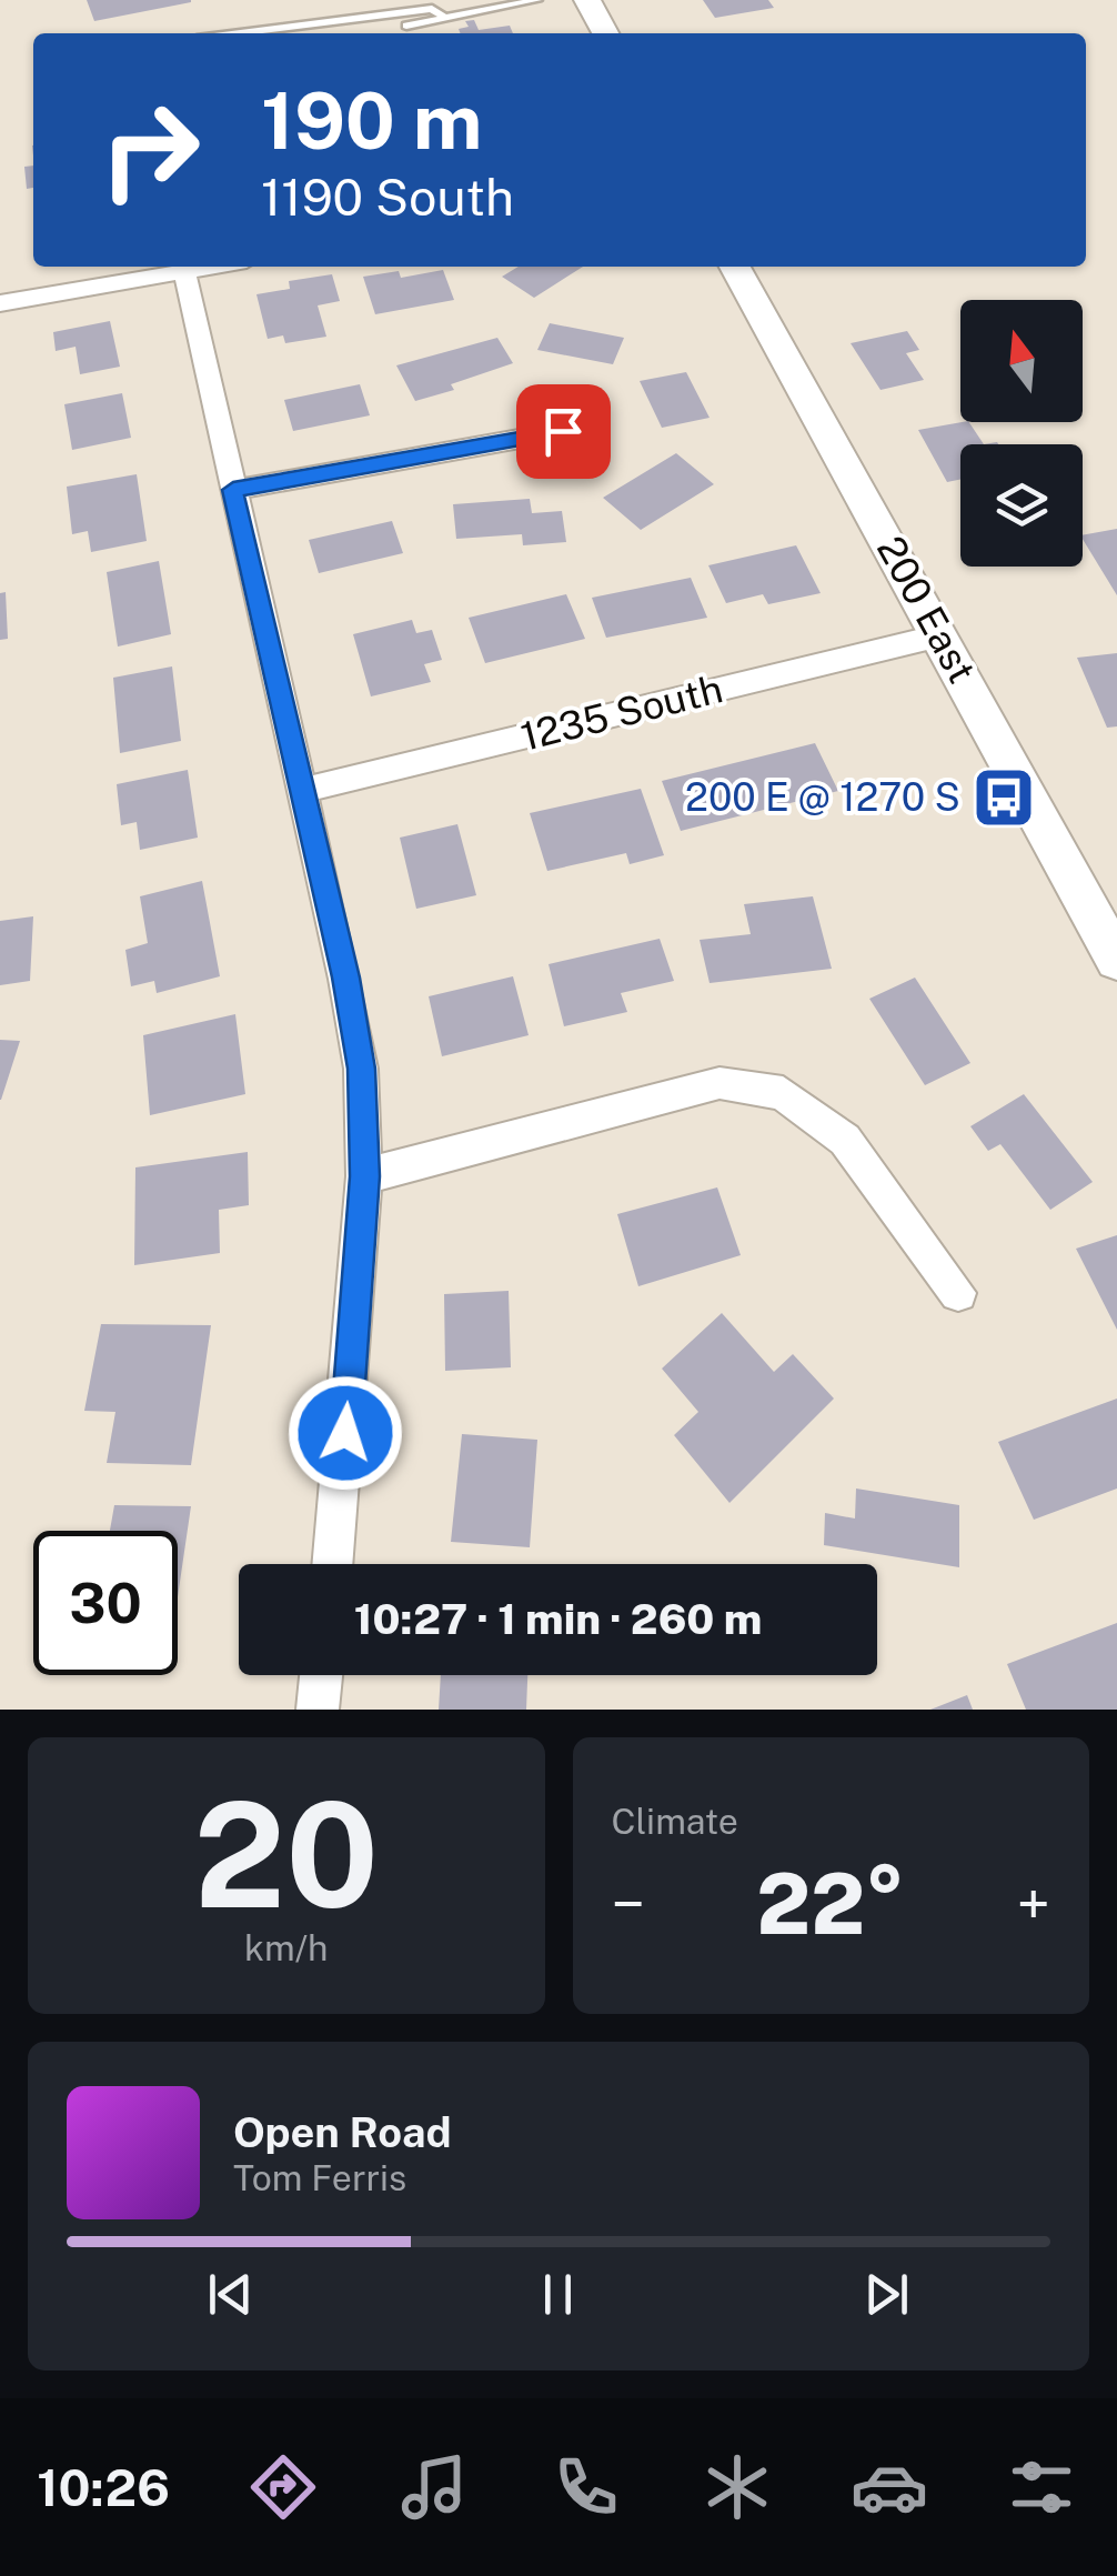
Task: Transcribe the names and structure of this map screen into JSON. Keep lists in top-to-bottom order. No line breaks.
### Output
{"streets":{"main road":["200 East"],"street":["1235 South"]},"crossings":[["200 East","1235 South"]],"places":{"bus stop":["200 E @ 1270 S"]},"north":"top","page":{"turn":["190 m","1190 South"],"limit":"30","trip":"10:27 · 1 min · 260 m","tile":[["20","km/h"],"Climate"],"heat":["−","22°","+"],"song":["Open Road","Tom Ferris"],"tabs":"10:26"}}
